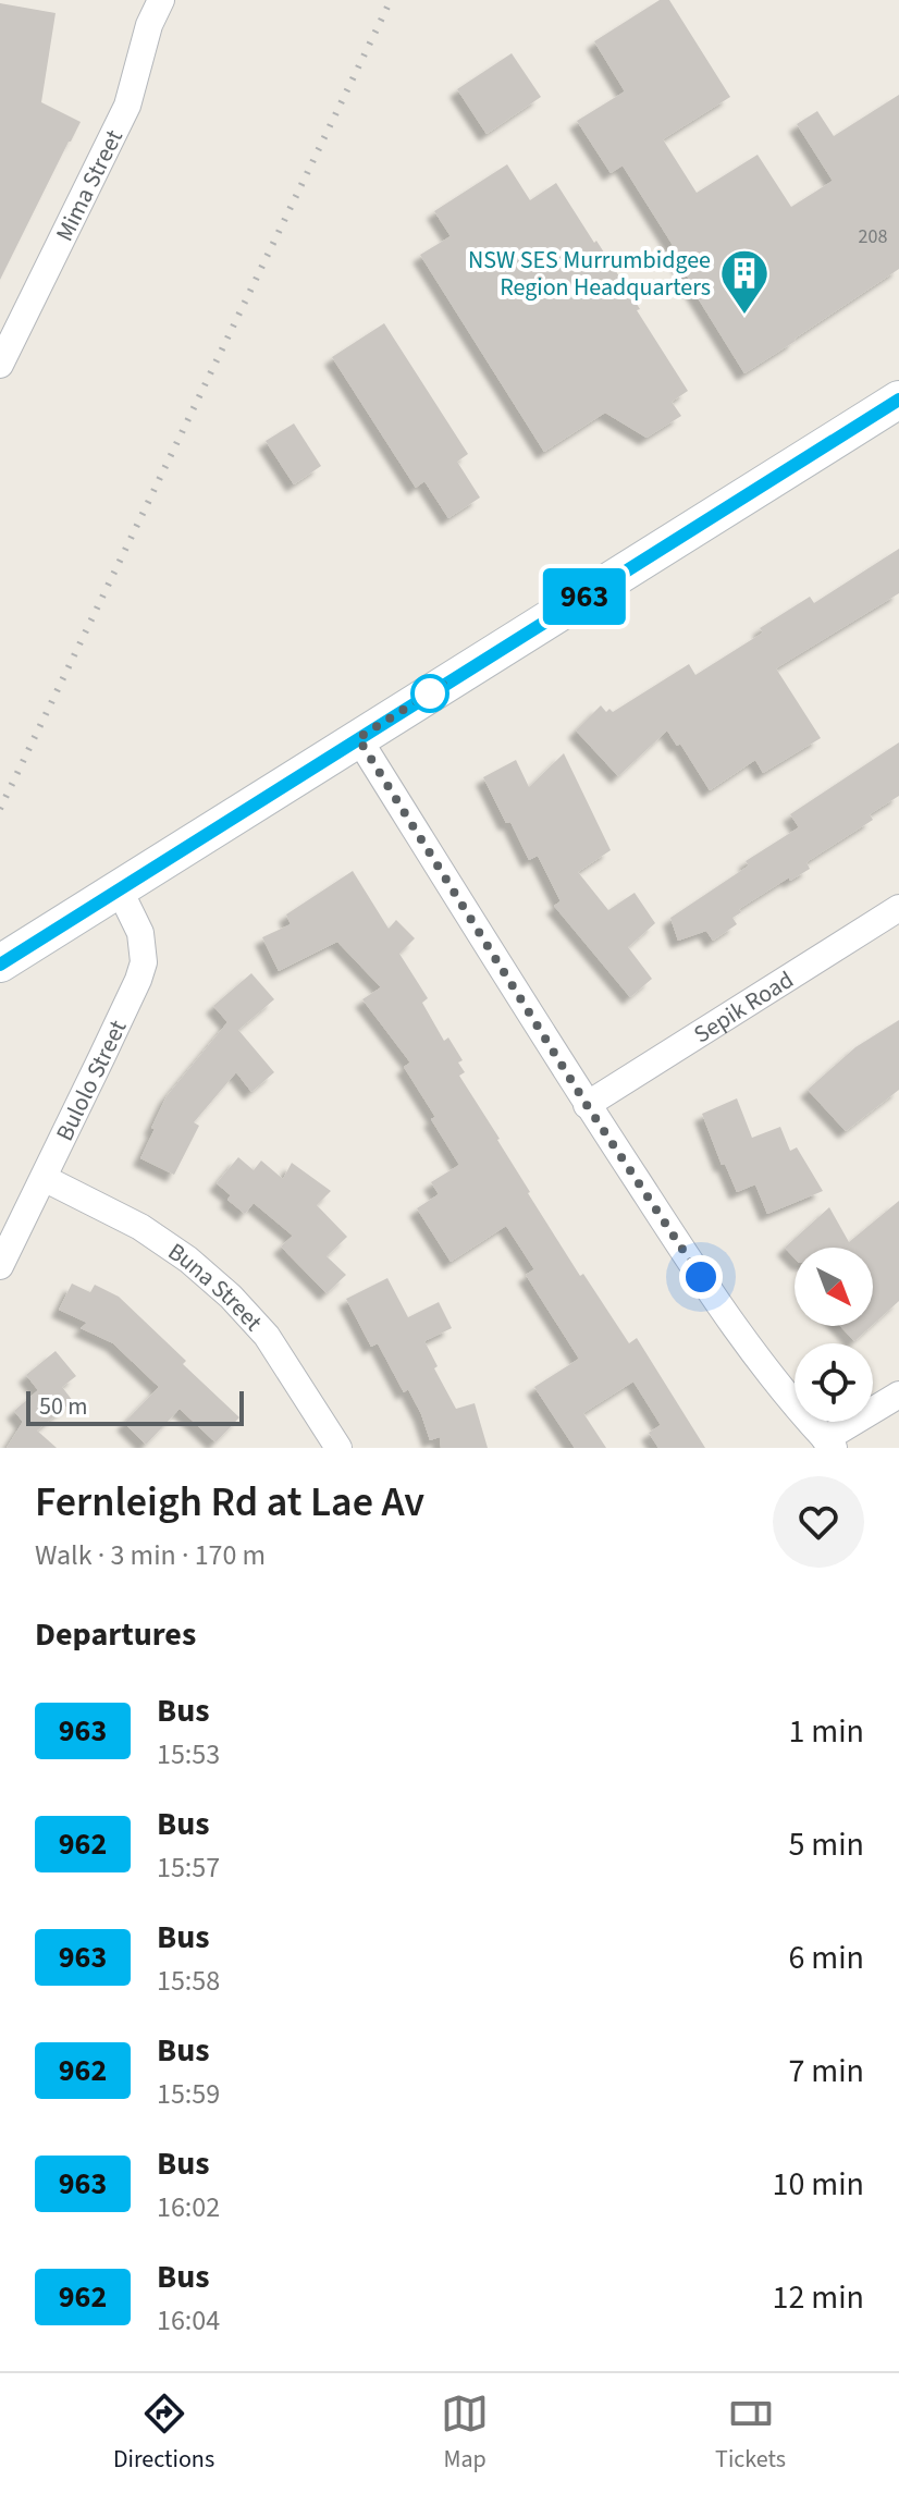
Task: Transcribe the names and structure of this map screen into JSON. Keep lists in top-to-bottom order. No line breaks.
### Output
{"streets":{"street":["Mima Street","Sepik Road","Bulolo Street","Buna Street"]},"crossings":[["Bulolo Street","Buna Street"]],"places":{"building":["NSW SES Murrumbidgee Region Headquarters"]},"lines":["bus line 963"],"house_numbers":["208"],"scale_bar":"50 m","north":"bottom right","page":{"on_map":"963","scale":"50 m","heading":[["Fernleigh Rd at Lae Av","Walk · 3 min · 170 m"],"Departures"],"list":[{"mark":"963","name":"Bus","note":"15:53","value":"1 min"},{"mark":"962","name":"Bus","note":"15:57","value":"5 min"},{"mark":"963","name":"Bus","note":"15:58","value":"6 min"},{"mark":"962","name":"Bus","note":"15:59","value":"7 min"},{"mark":"963","name":"Bus","note":"16:02","value":"10 min"},{"mark":"962","name":"Bus","note":"16:04","value":"12 min"}],"tabs":["Directions","Map","Tickets"]}}
